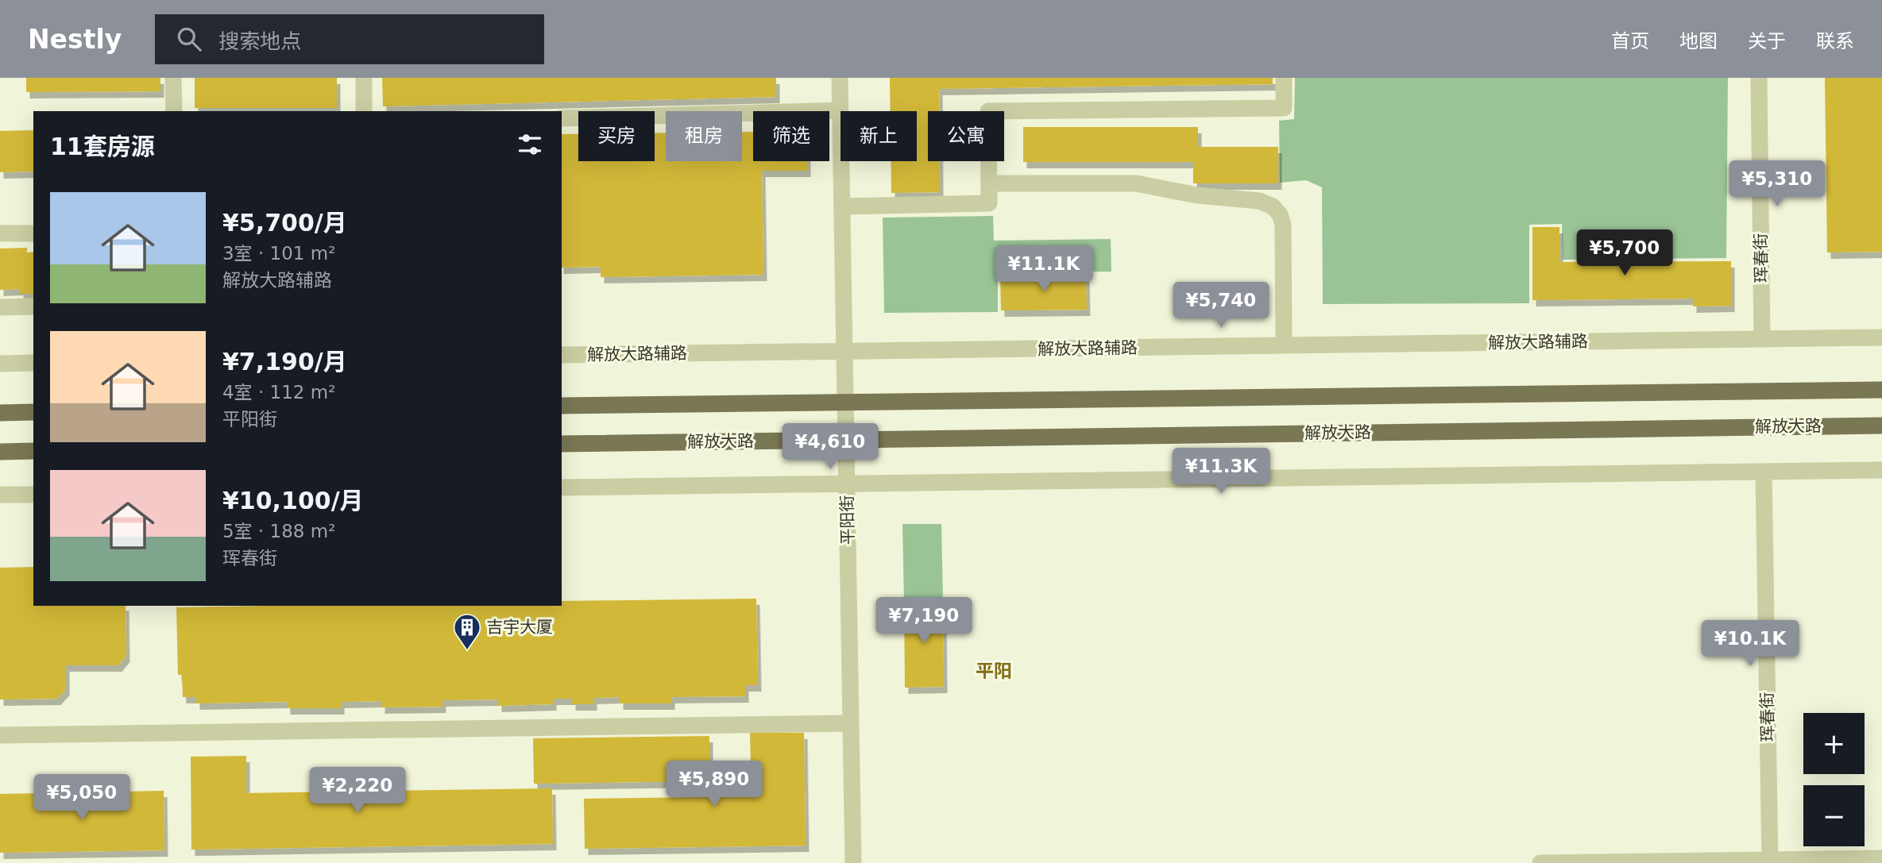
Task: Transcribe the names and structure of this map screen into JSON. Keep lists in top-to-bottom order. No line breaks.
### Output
{"streets":{"main road":["解放大路"],"street":["珲春街","解放大路辅路","平阳街"]},"crossings":[["珲春街","解放大路辅路"],["解放大路辅路","平阳街"],["解放大路","平阳街"]],"districts":["平阳"],"places":{"building":["吉宇大厦"]},"page":{"header":"Nestly","search":"搜索地点","nav":["首页","地图","关于","联系"],"chip":["买房","租房","筛选","新上","公寓"],"heading":"11套房源","price":["¥5,310","¥5,700","¥11.1K","¥5,740","¥4,610","¥11.3K","¥7,190","¥10.1K","¥5,890","¥2,220","¥5,050"],"list":[{"name":"¥5,700/月","note":"3室 · 101 m² · 解放大路辅路"},{"name":"¥7,190/月","note":"4室 · 112 m² · 平阳街"},{"name":"¥10,100/月","note":"5室 · 188 m² · 珲春街"}],"map_buttons":["+","−"]}}
